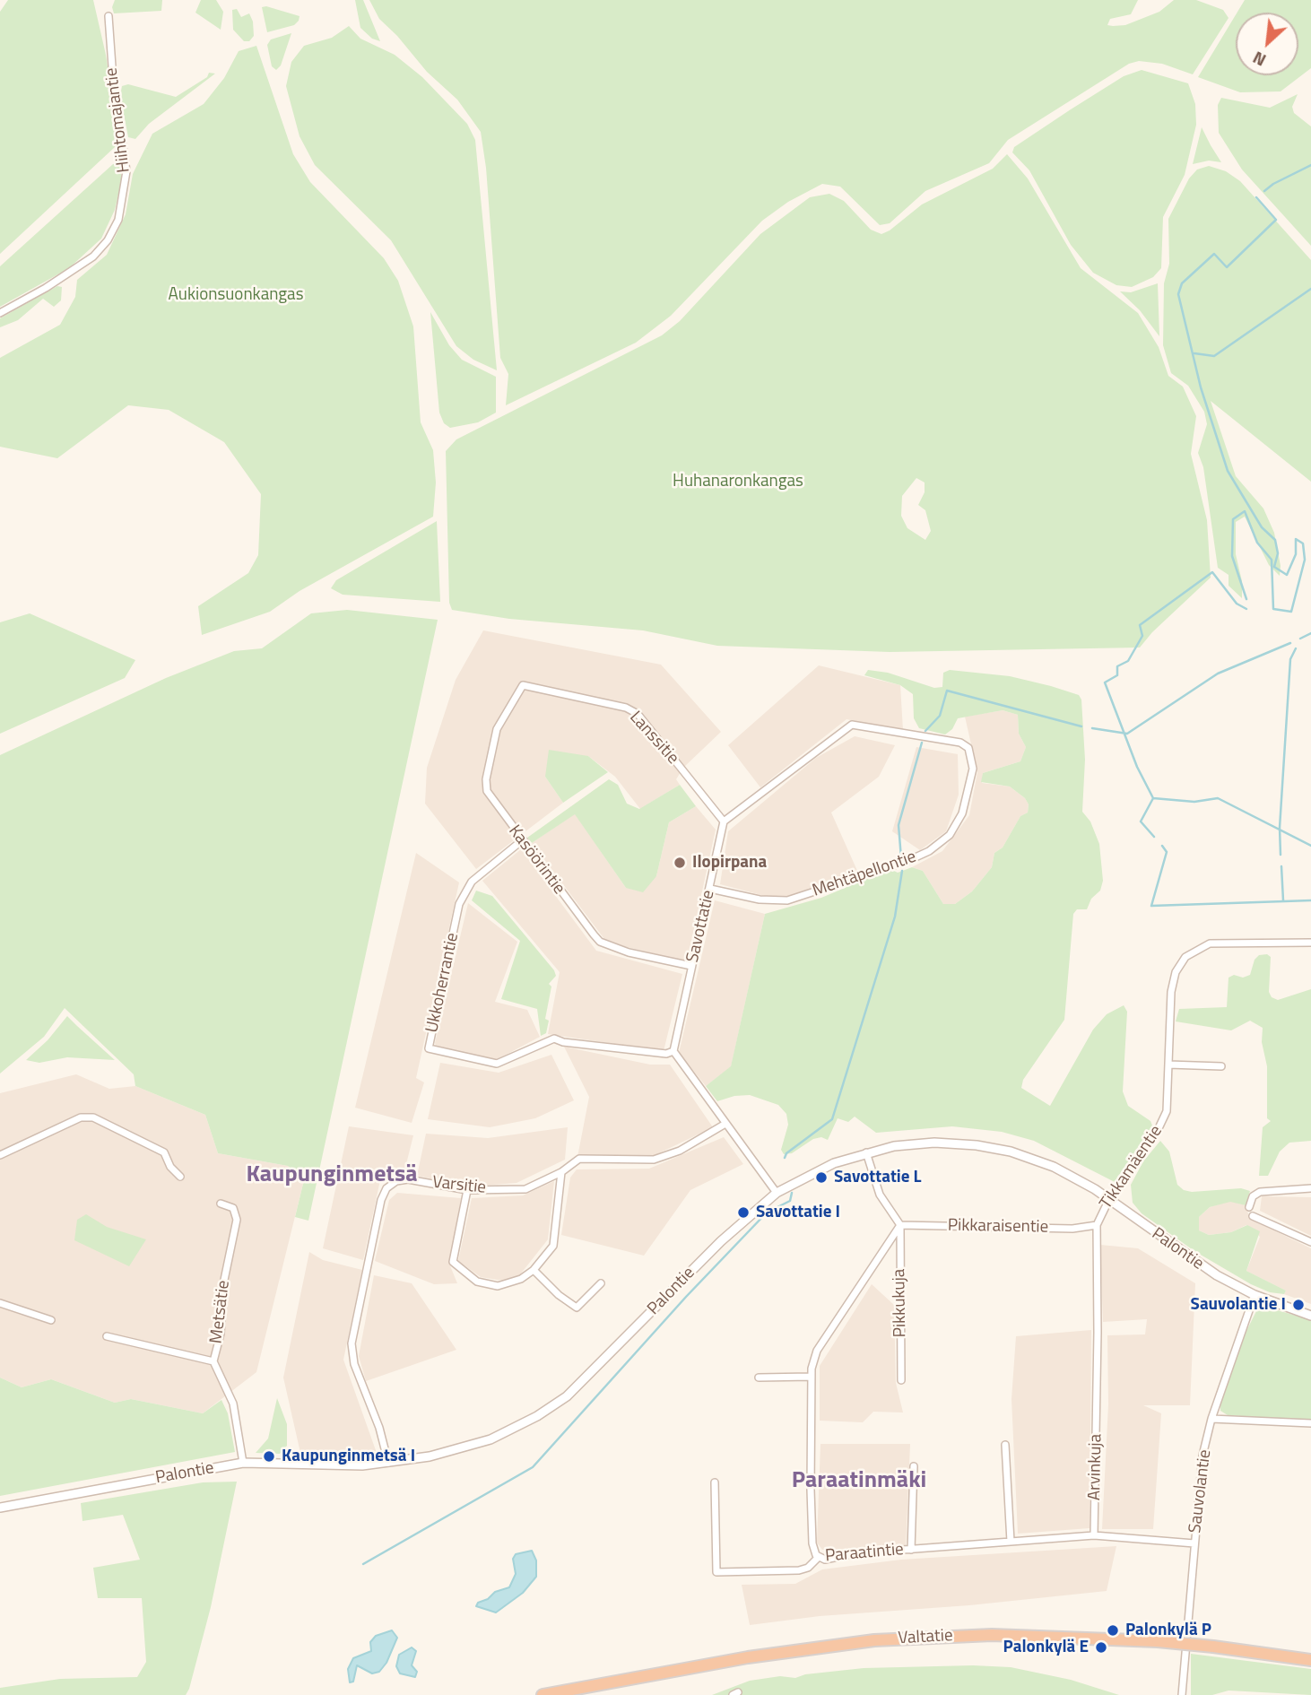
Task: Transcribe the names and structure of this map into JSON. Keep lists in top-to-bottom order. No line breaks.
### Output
{"streets":{"highway":["Valtatie"],"street":["Hiihtomajantie","Lanssitie","Kasöörintie","Mehtäpellontie","Savottatie","Ukkoherrantie","Tikkamäentie","Varsitie","Pikkaraisentie","Palontie","Pikkukuja","Metsätie","Arvinkuja","Sauvolantie","Paraatintie"]},"crossings":[["Lanssitie","Kasöörintie"],["Lanssitie","Mehtäpellontie"],["Lanssitie","Savottatie"],["Kasöörintie","Savottatie"],["Kasöörintie","Ukkoherrantie"],["Mehtäpellontie","Savottatie"],["Savottatie","Ukkoherrantie"],["Tikkamäentie","Pikkaraisentie"],["Tikkamäentie","Palontie"],["Tikkamäentie","Arvinkuja"],["Varsitie","Palontie"],["Pikkaraisentie","Pikkukuja"],["Pikkaraisentie","Paraatintie"],["Palontie","Metsätie"],["Palontie","Sauvolantie"],["Pikkukuja","Paraatintie"],["Arvinkuja","Paraatintie"],["Sauvolantie","Paraatintie"]],"districts":["Kaupunginmetsä","Paraatinmäki"],"parks":["Aukionsuonkangas","Huhanaronkangas"],"places":["Ilopirpana","Savottatie L","Savottatie I","Sauvolantie I","Kaupunginmetsä I","Palonkylä P","Palonkylä E"],"north":"bottom left"}
